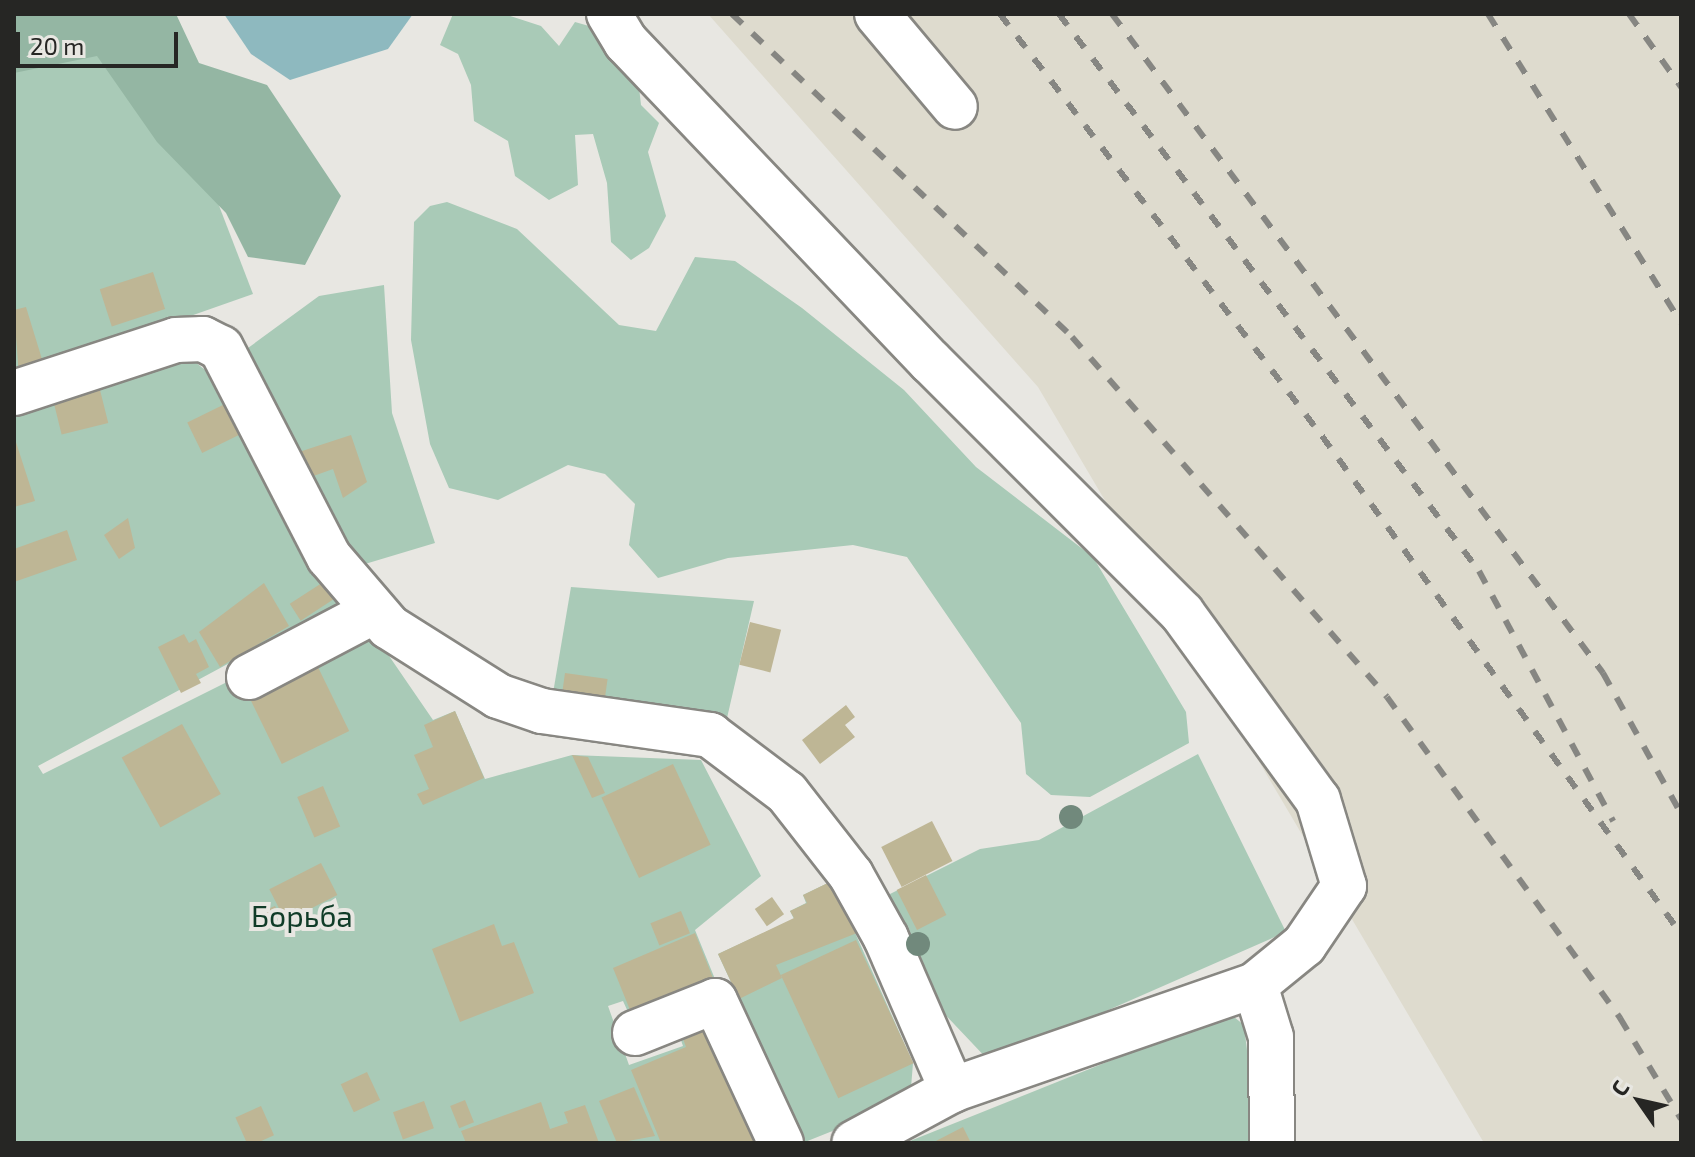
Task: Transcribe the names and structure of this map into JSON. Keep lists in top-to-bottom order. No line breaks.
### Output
{"parks":["Борьба"],"scale_bar":"20 m","north":"top left"}
